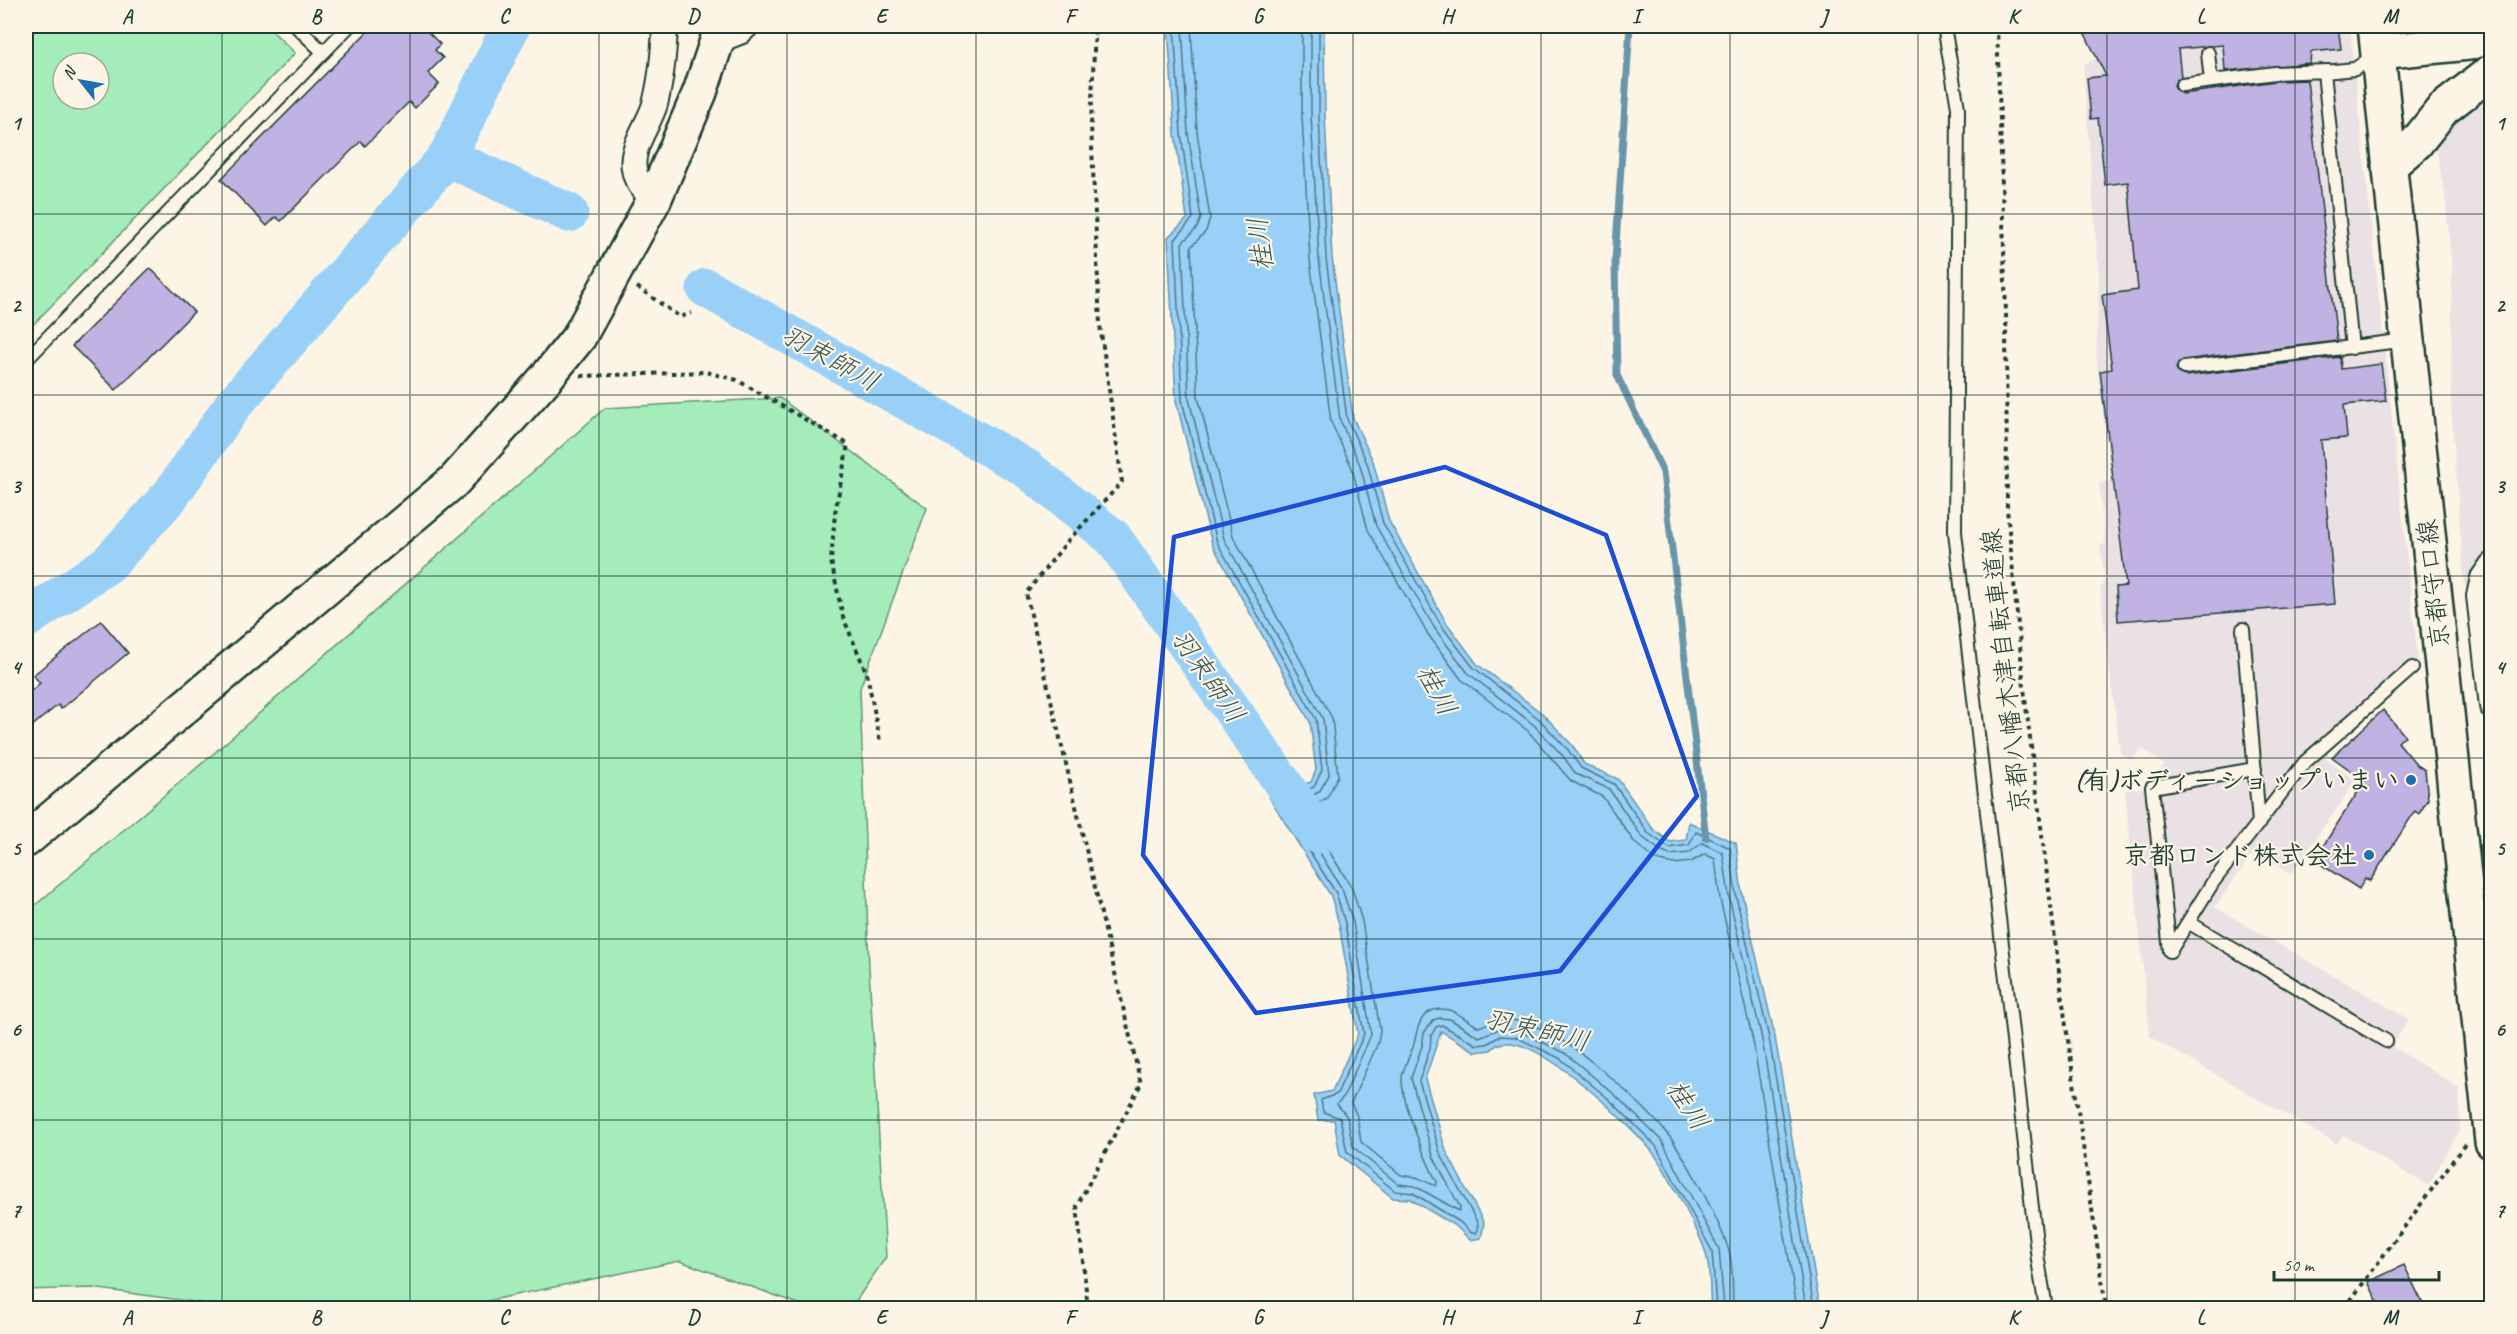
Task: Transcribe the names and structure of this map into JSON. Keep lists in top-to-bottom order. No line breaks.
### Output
{"streets":{"main road":["京都守口線"],"path":["京都八幡木津自転車道線"]},"water":["桂川","羽束師川"],"places":["(有)ボディーショップいまい","京都ロンド株式会社"],"scale_bar":"50 m","north":"top left","grid":{"columns":["A","B","C","D","E","F","G","H","I","J","K","L","M"],"rows":["1","2","3","4","5","6","7"]}}
